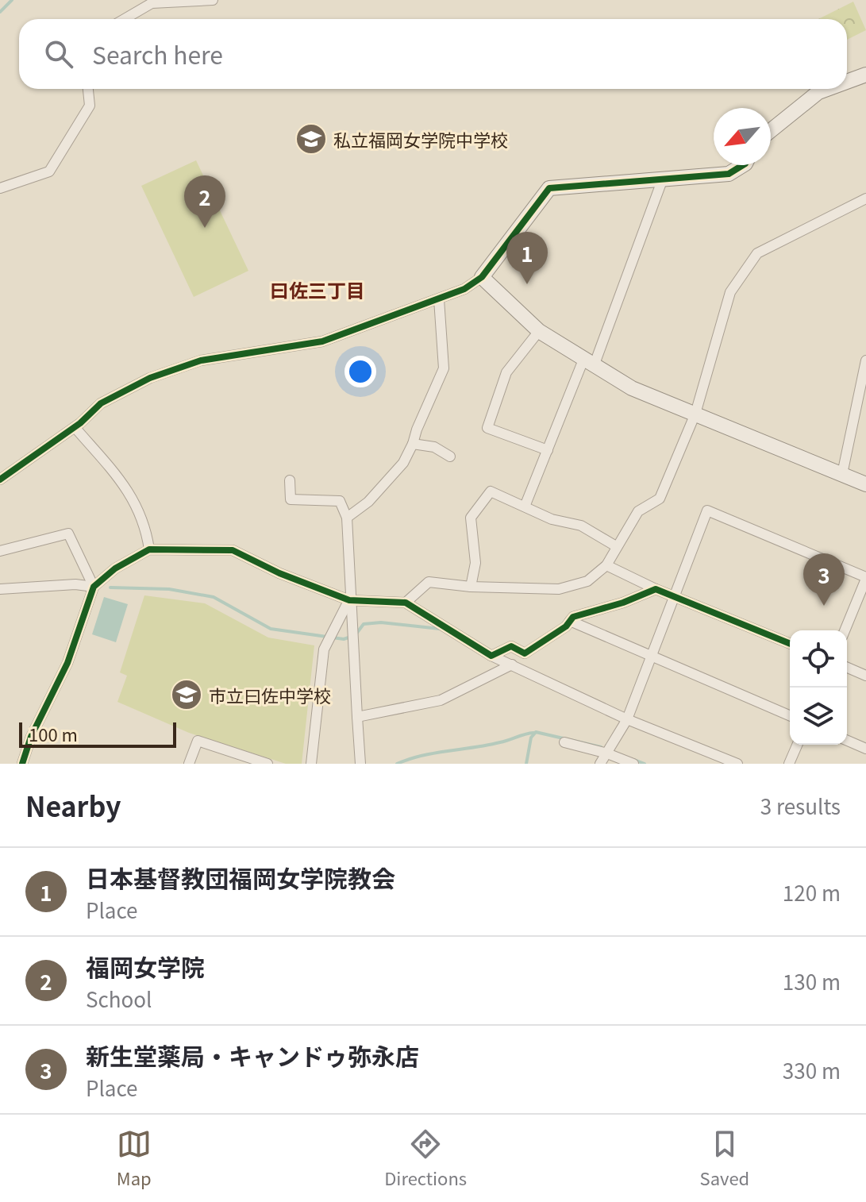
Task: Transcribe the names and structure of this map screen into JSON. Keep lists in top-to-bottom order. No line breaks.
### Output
{"districts":["曰佐三丁目"],"places":{"school or university":["私立福岡女学院中学校","市立曰佐中学校"]},"scale_bar":"100 m","north":"bottom left","page":{"search":"Search here","pins":["2","1","3"],"scale":"100 m","heading":["Nearby","3 results"],"list":[{"mark":"1","name":"日本基督教団福岡女学院教会","note":"Place","value":"120 m"},{"mark":"2","name":"福岡女学院","note":"School","value":"130 m"},{"mark":"3","name":"新生堂薬局・キャンドゥ弥永店","note":"Place","value":"330 m"}],"nav":["Map","Directions","Saved"]}}
